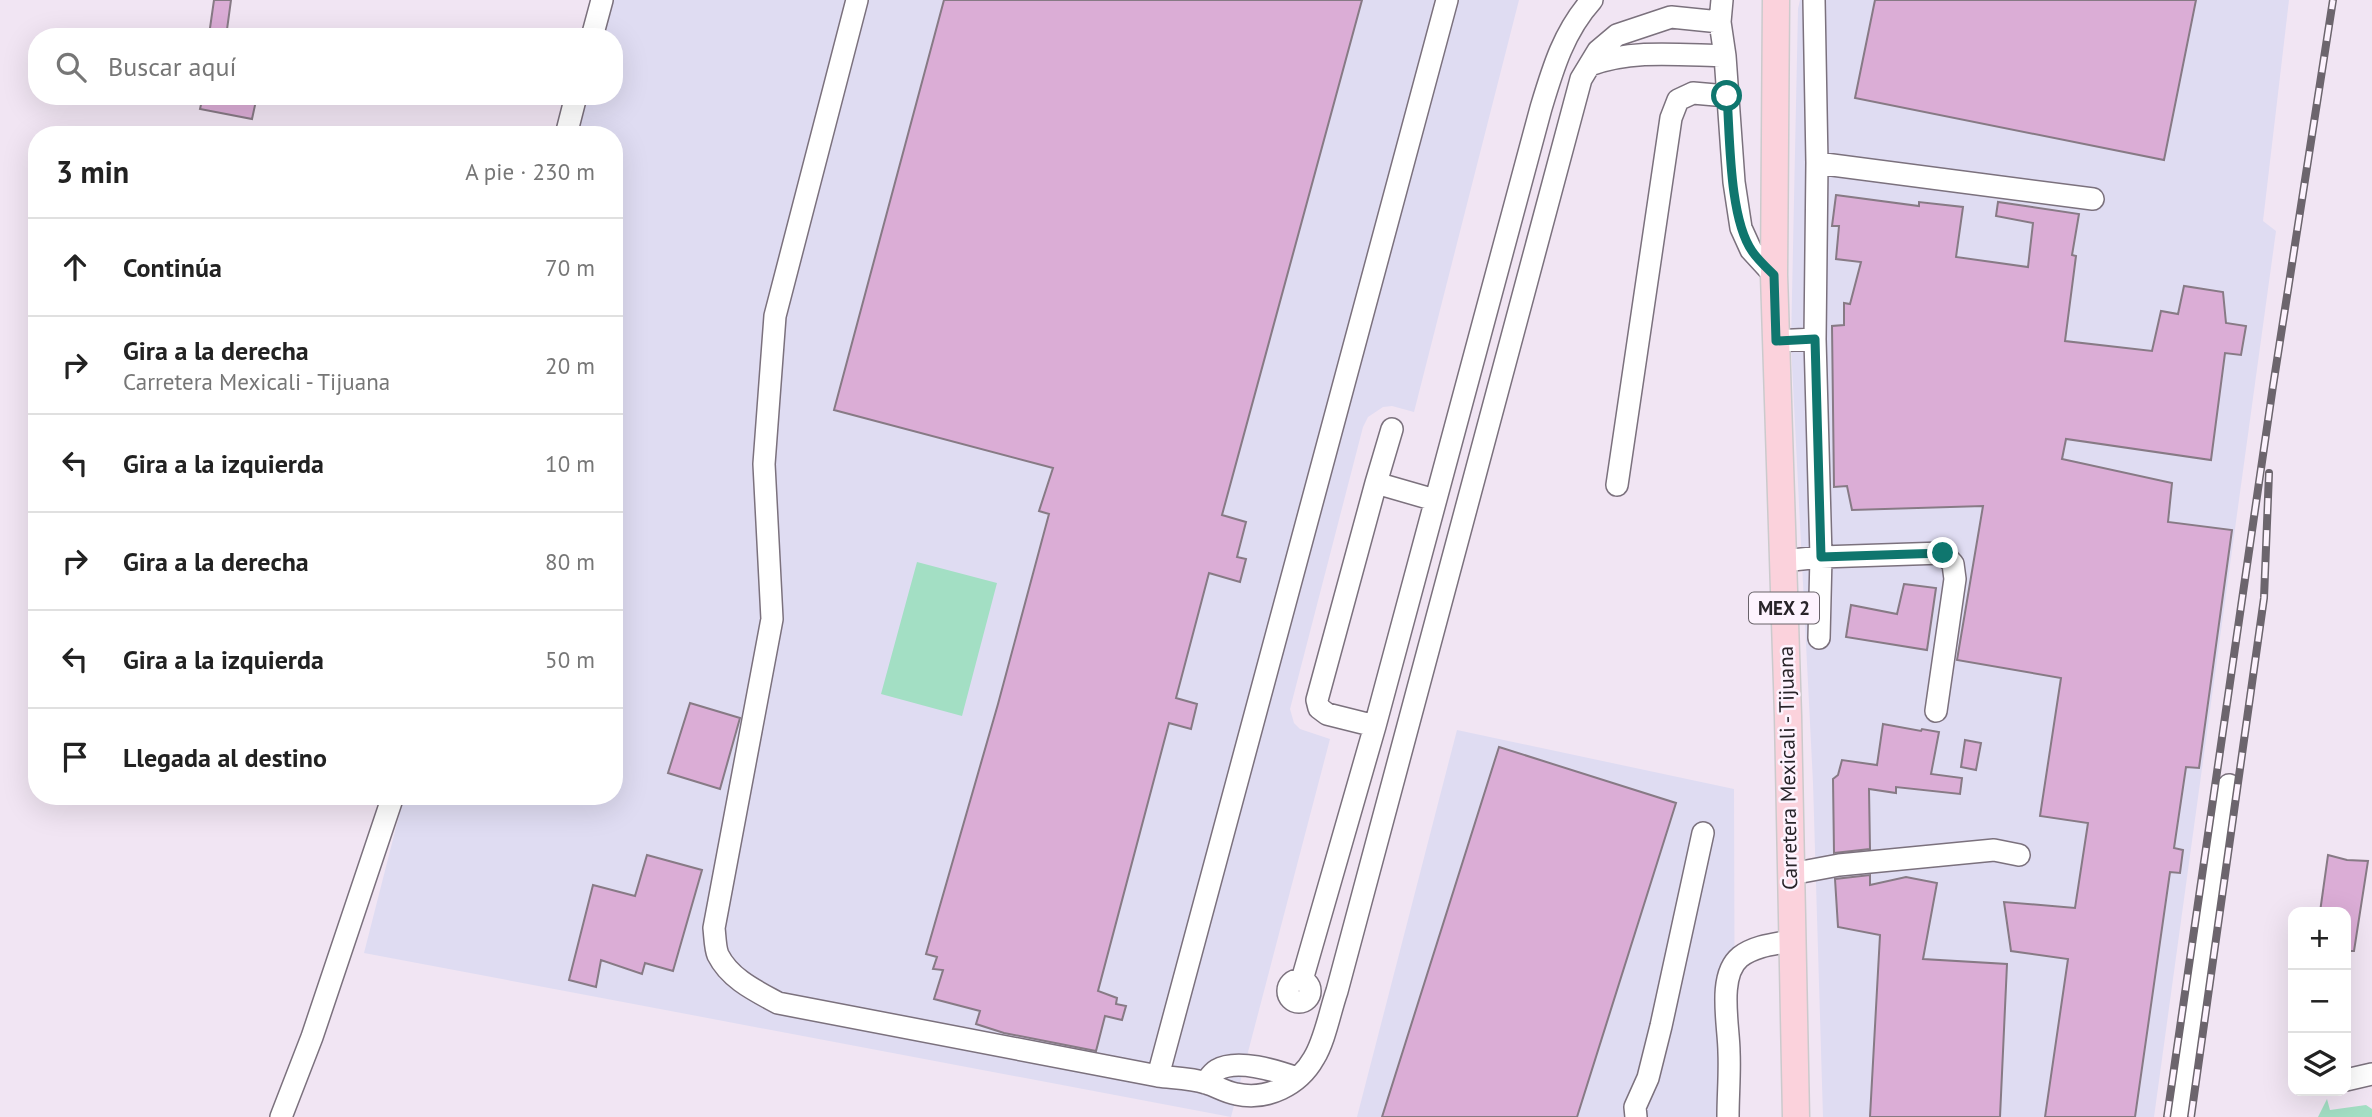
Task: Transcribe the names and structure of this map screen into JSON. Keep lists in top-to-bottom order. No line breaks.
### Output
{"streets":{"main road":["MEX 2","Carretera Mexicali - Tijuana"]},"page":{"search":"Buscar aquí","heading":["3 min","A pie · 230 m"],"list":[["Continúa","70 m"],["Gira a la derecha","Carretera Mexicali - Tijuana","20 m"],["Gira a la izquierda","10 m"],["Gira a la derecha","80 m"],["Gira a la izquierda","50 m"],"Llegada al destino"],"map_buttons":["+","−"]}}
